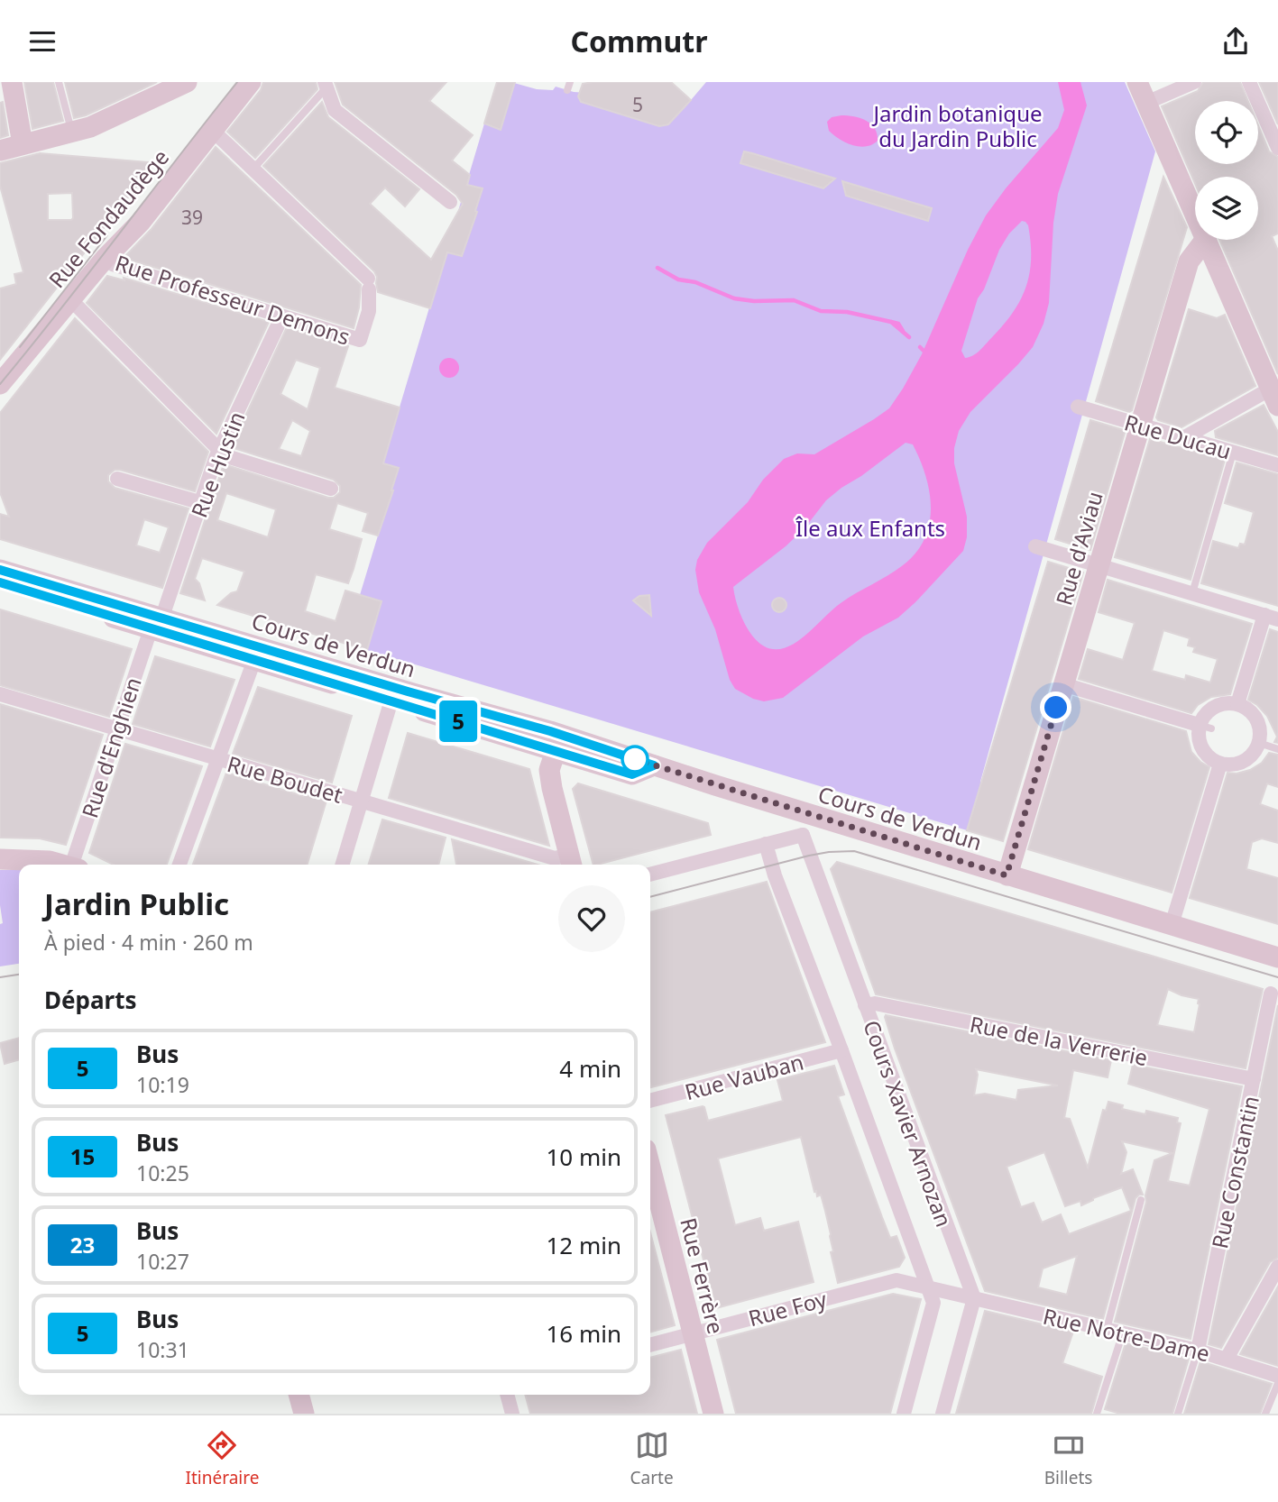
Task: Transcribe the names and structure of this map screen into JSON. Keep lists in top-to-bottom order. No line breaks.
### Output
{"streets":{"main road":["Rue Fondaudège","Rue d'Aviau","Cours de Verdun","Rue Ferrère"],"street":["Rue Professeur Demons","Rue Ducau","Rue Hustin","Rue d'Enghien","Rue Boudet","Rue de la Verrerie","Rue Vauban","Cours Xavier Arnozan","Rue Constantin","Rue Foy","Rue Notre-Dame"]},"crossings":[["Rue Fondaudège","Rue Professeur Demons"],["Rue Professeur Demons","Rue Hustin"],["Rue Ducau","Rue d'Aviau"],["Rue Hustin","Cours de Verdun"],["Rue Hustin","Rue d'Enghien"],["Rue d'Aviau","Cours de Verdun"],["Cours de Verdun","Rue d'Enghien"],["Rue d'Enghien","Rue Boudet"],["Rue de la Verrerie","Cours Xavier Arnozan"],["Rue de la Verrerie","Rue Constantin"],["Rue Vauban","Cours Xavier Arnozan"],["Cours Xavier Arnozan","Rue Foy"],["Cours Xavier Arnozan","Rue Notre-Dame"],["Rue Constantin","Rue Notre-Dame"],["Rue Ferrère","Rue Foy"],["Rue Foy","Rue Notre-Dame"]],"parks":["Jardin botanique du Jardin Public","Île aux Enfants"],"lines":["bus line 5"],"house_numbers":["5","39"],"page":{"header":"Commutr","on_map":"5","heading":[["Jardin Public","À pied · 4 min · 260 m"],"Départs"],"list":[{"mark":"5","name":"Bus","note":"10:19","value":"4 min"},{"mark":"15","name":"Bus","note":"10:25","value":"10 min"},{"mark":"23","name":"Bus","note":"10:27","value":"12 min"},{"mark":"5","name":"Bus","note":"10:31","value":"16 min"}],"tabs":["Itinéraire","Carte","Billets"]}}
